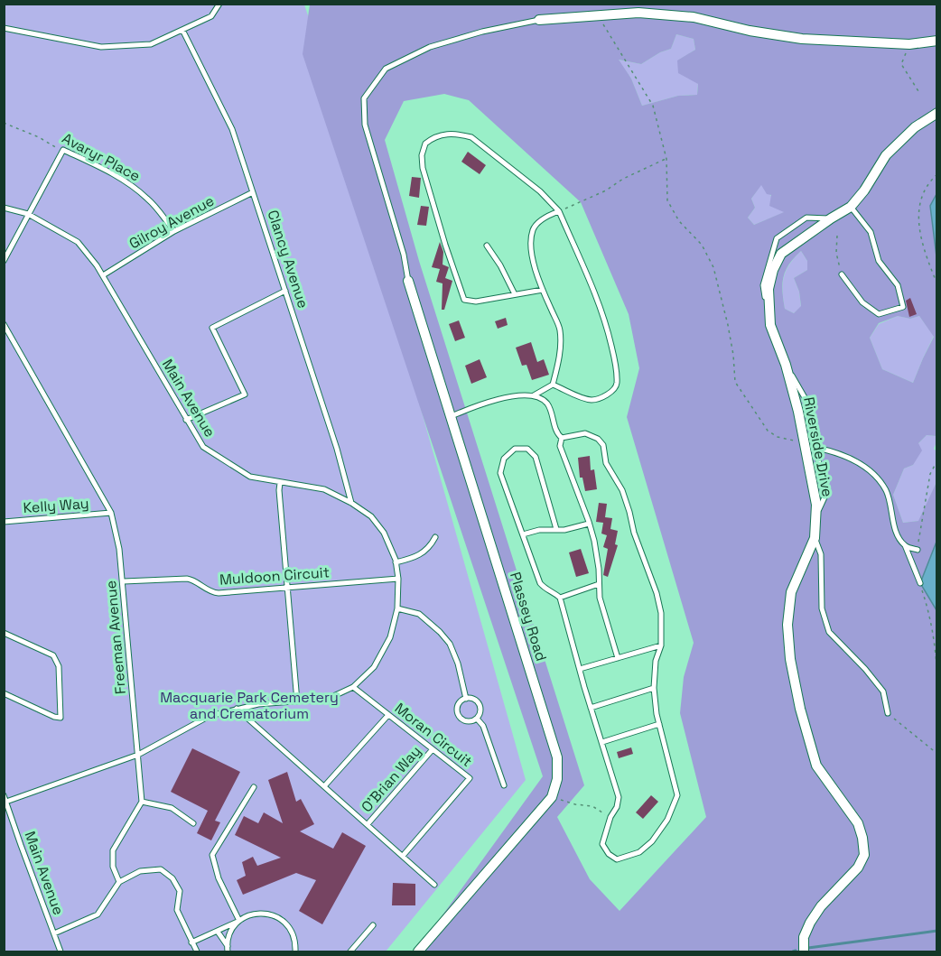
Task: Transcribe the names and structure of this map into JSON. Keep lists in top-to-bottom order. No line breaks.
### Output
{"streets":{"street":["Riverside Drive","Plassey Road"],"lane":["Avaryr Place","Gilroy Avenue","Clancy Avenue","Main Avenue","Kelly Way","Muldoon Circuit","Freeman Avenue","Moran Circuit","O'Brian Way"]},"crossings":[["Avaryr Place","Gilroy Avenue"],["Gilroy Avenue","Clancy Avenue"],["Gilroy Avenue","Main Avenue"],["Clancy Avenue","Main Avenue"],["Main Avenue","Muldoon Circuit"],["Main Avenue","Freeman Avenue"],["Main Avenue","Moran Circuit"],["Kelly Way","Freeman Avenue"],["Muldoon Circuit","Freeman Avenue"],["Moran Circuit","O'Brian Way"]],"parks":["Macquarie Park Cemetery and Crematorium"]}
